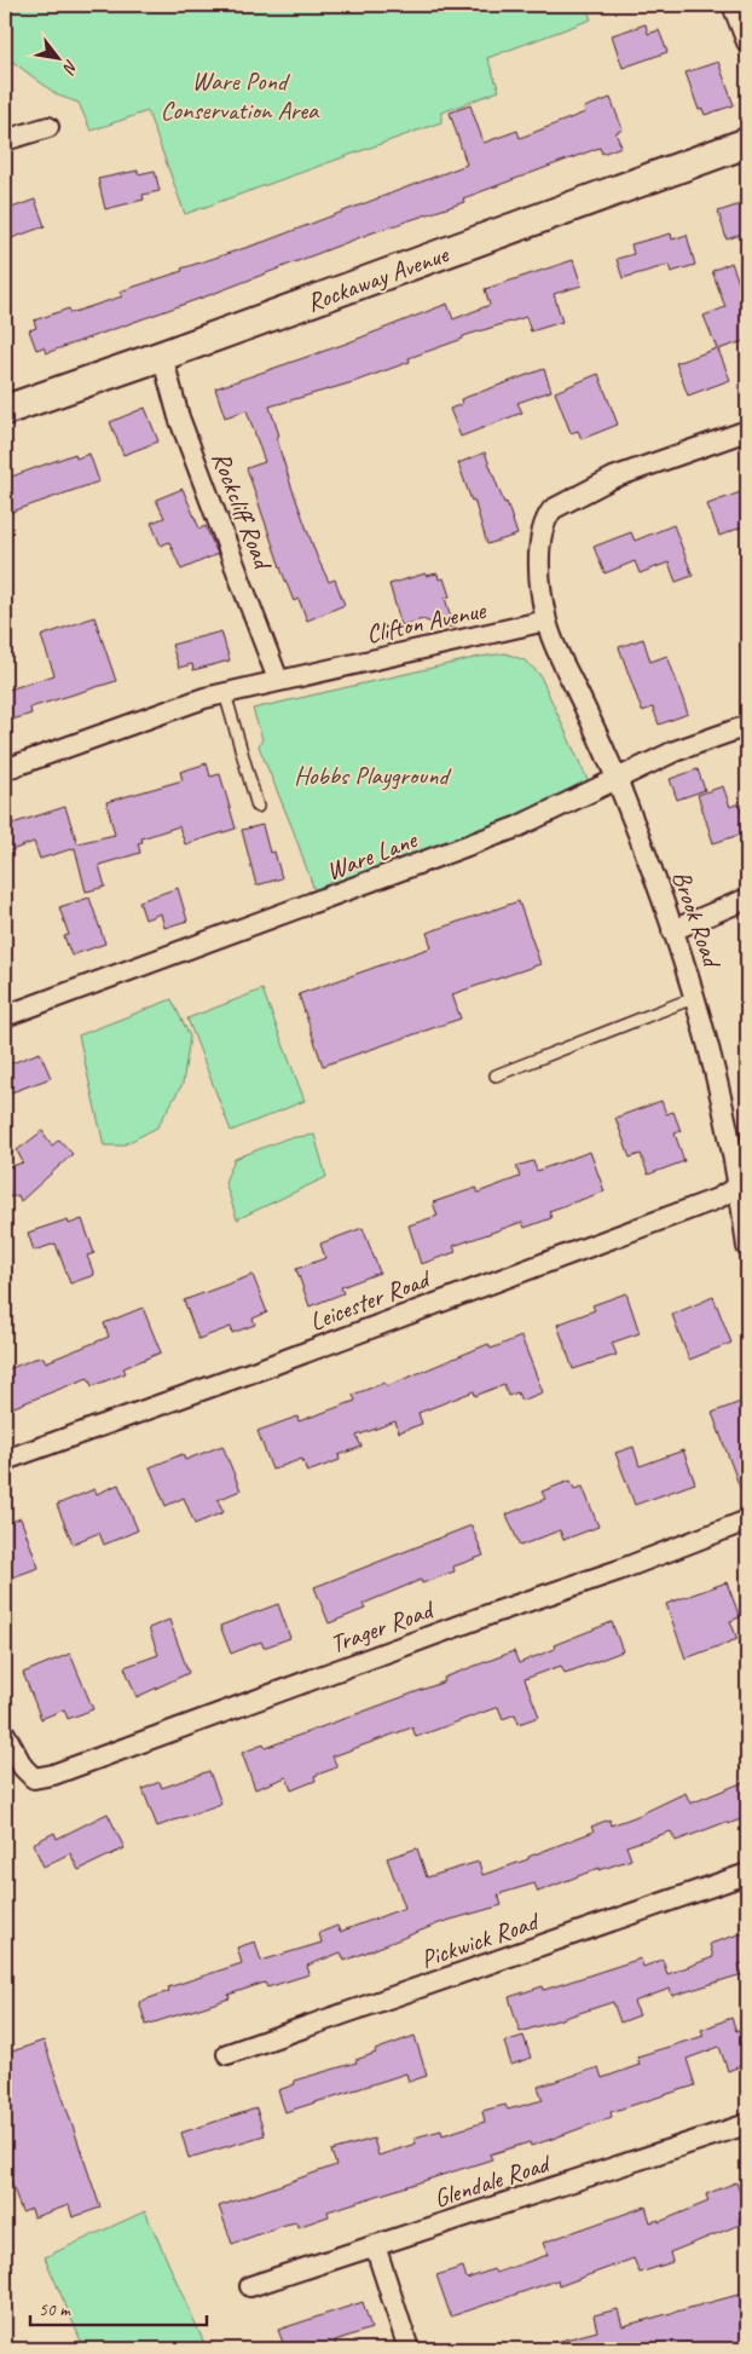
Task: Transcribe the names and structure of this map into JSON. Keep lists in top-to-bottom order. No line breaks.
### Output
{"streets":{"street":["Rockaway Avenue","Rockcliff Road","Clifton Avenue","Ware Lane","Brook Road","Leicester Road","Trager Road","Pickwick Road","Glendale Road"]},"crossings":[["Rockaway Avenue","Rockcliff Road"],["Rockcliff Road","Clifton Avenue"],["Clifton Avenue","Brook Road"],["Ware Lane","Brook Road"],["Brook Road","Leicester Road"]],"parks":["Ware Pond Conservation Area","Hobbs Playground"],"scale_bar":"50 m","north":"bottom right"}
